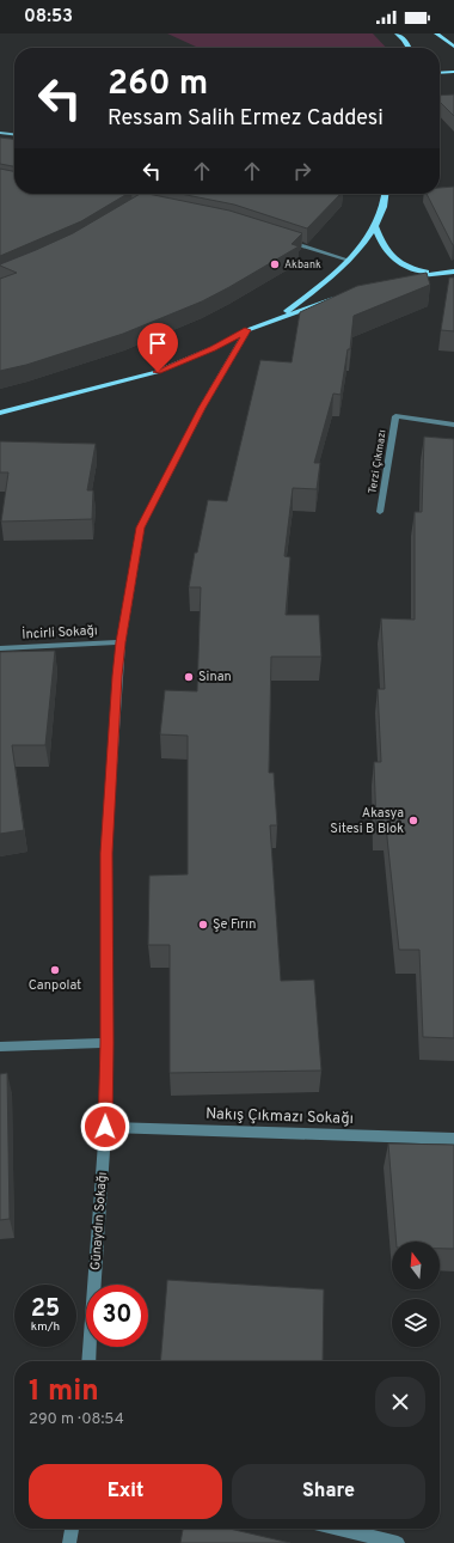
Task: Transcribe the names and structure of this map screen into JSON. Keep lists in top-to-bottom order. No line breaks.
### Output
{"streets":{"street":["Terzi Çıkmazı","İncirli Sokağı","Nakış Çıkmazı Sokağı","Günaydın Sokağı"]},"crossings":[["İncirli Sokağı","Günaydın Sokağı"],["Nakış Çıkmazı Sokağı","Günaydın Sokağı"]],"places":["Akbank","Sinan","Akasya Sitesi B Blok","Şe Fırın","Canpolat"],"north":"top","page":{"status":"08:53","turn":["260 m","Ressam Salih Ermez Caddesi"],"speed":"25 km/h","limit":"30","heading":["1 min","290 m · 08:54"],"buttons":["Exit","Share"]}}
